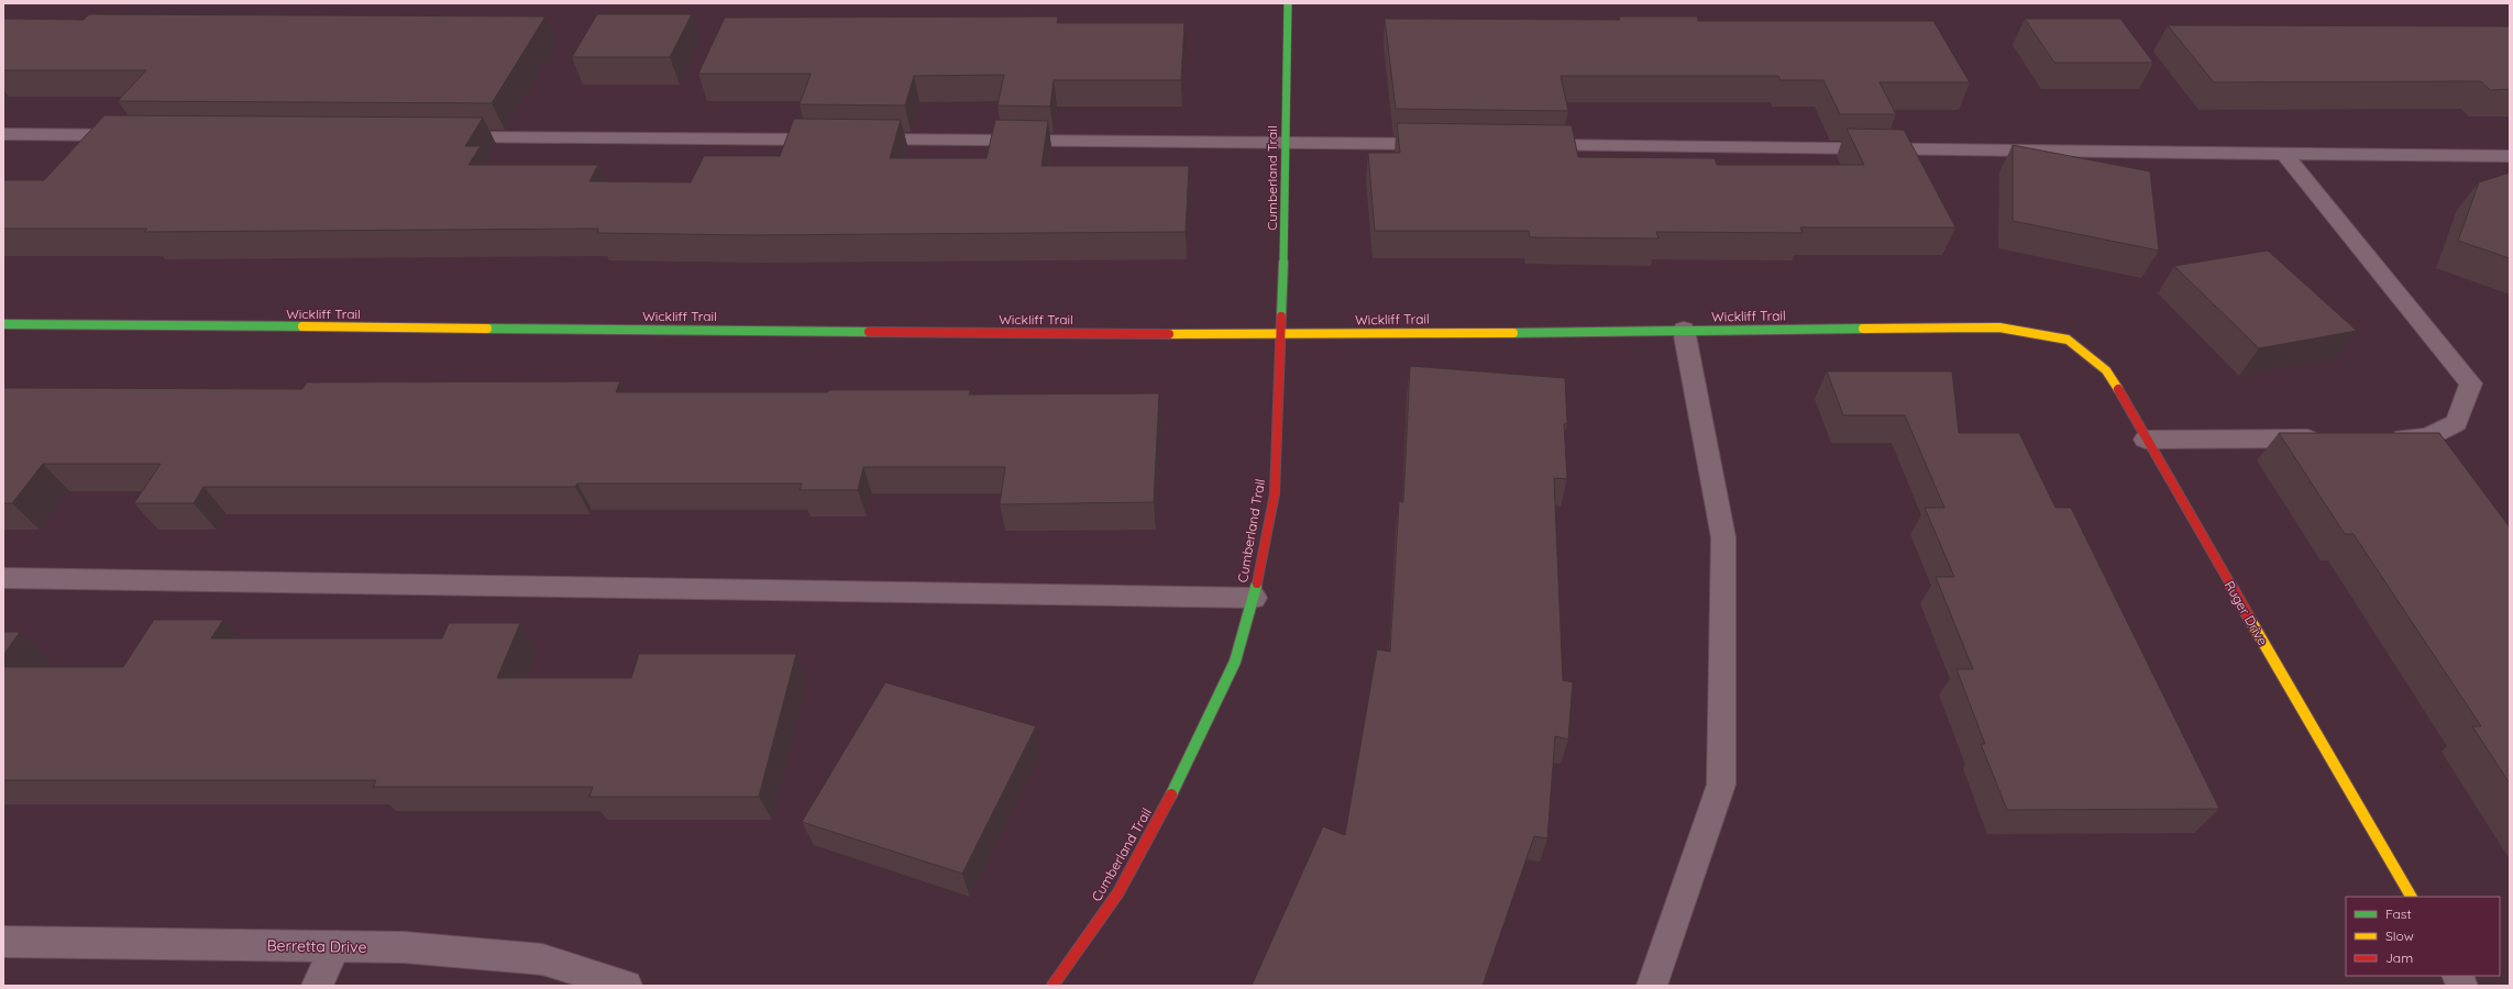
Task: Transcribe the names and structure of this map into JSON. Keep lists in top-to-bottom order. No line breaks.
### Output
{"streets":{"street":["Cumberland Trail","Wickliff Trail","Ruger Drive","Berretta Drive"]},"crossings":[["Cumberland Trail","Wickliff Trail"],["Wickliff Trail","Ruger Drive"]],"legend":["Fast","Slow","Jam"]}
